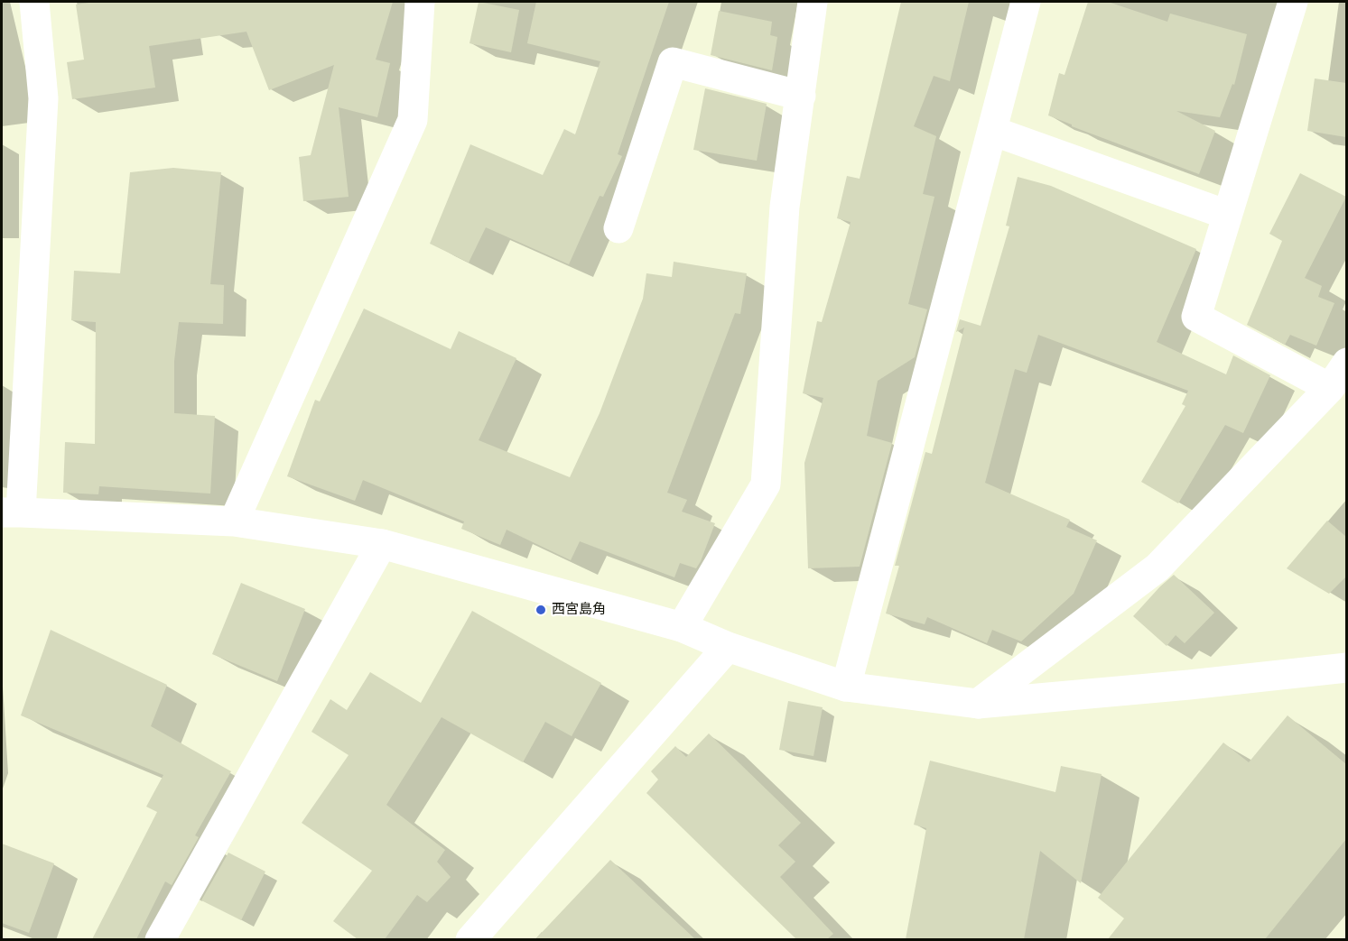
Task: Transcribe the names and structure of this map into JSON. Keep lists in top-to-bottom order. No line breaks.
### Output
{"places":["西宮島角"]}
